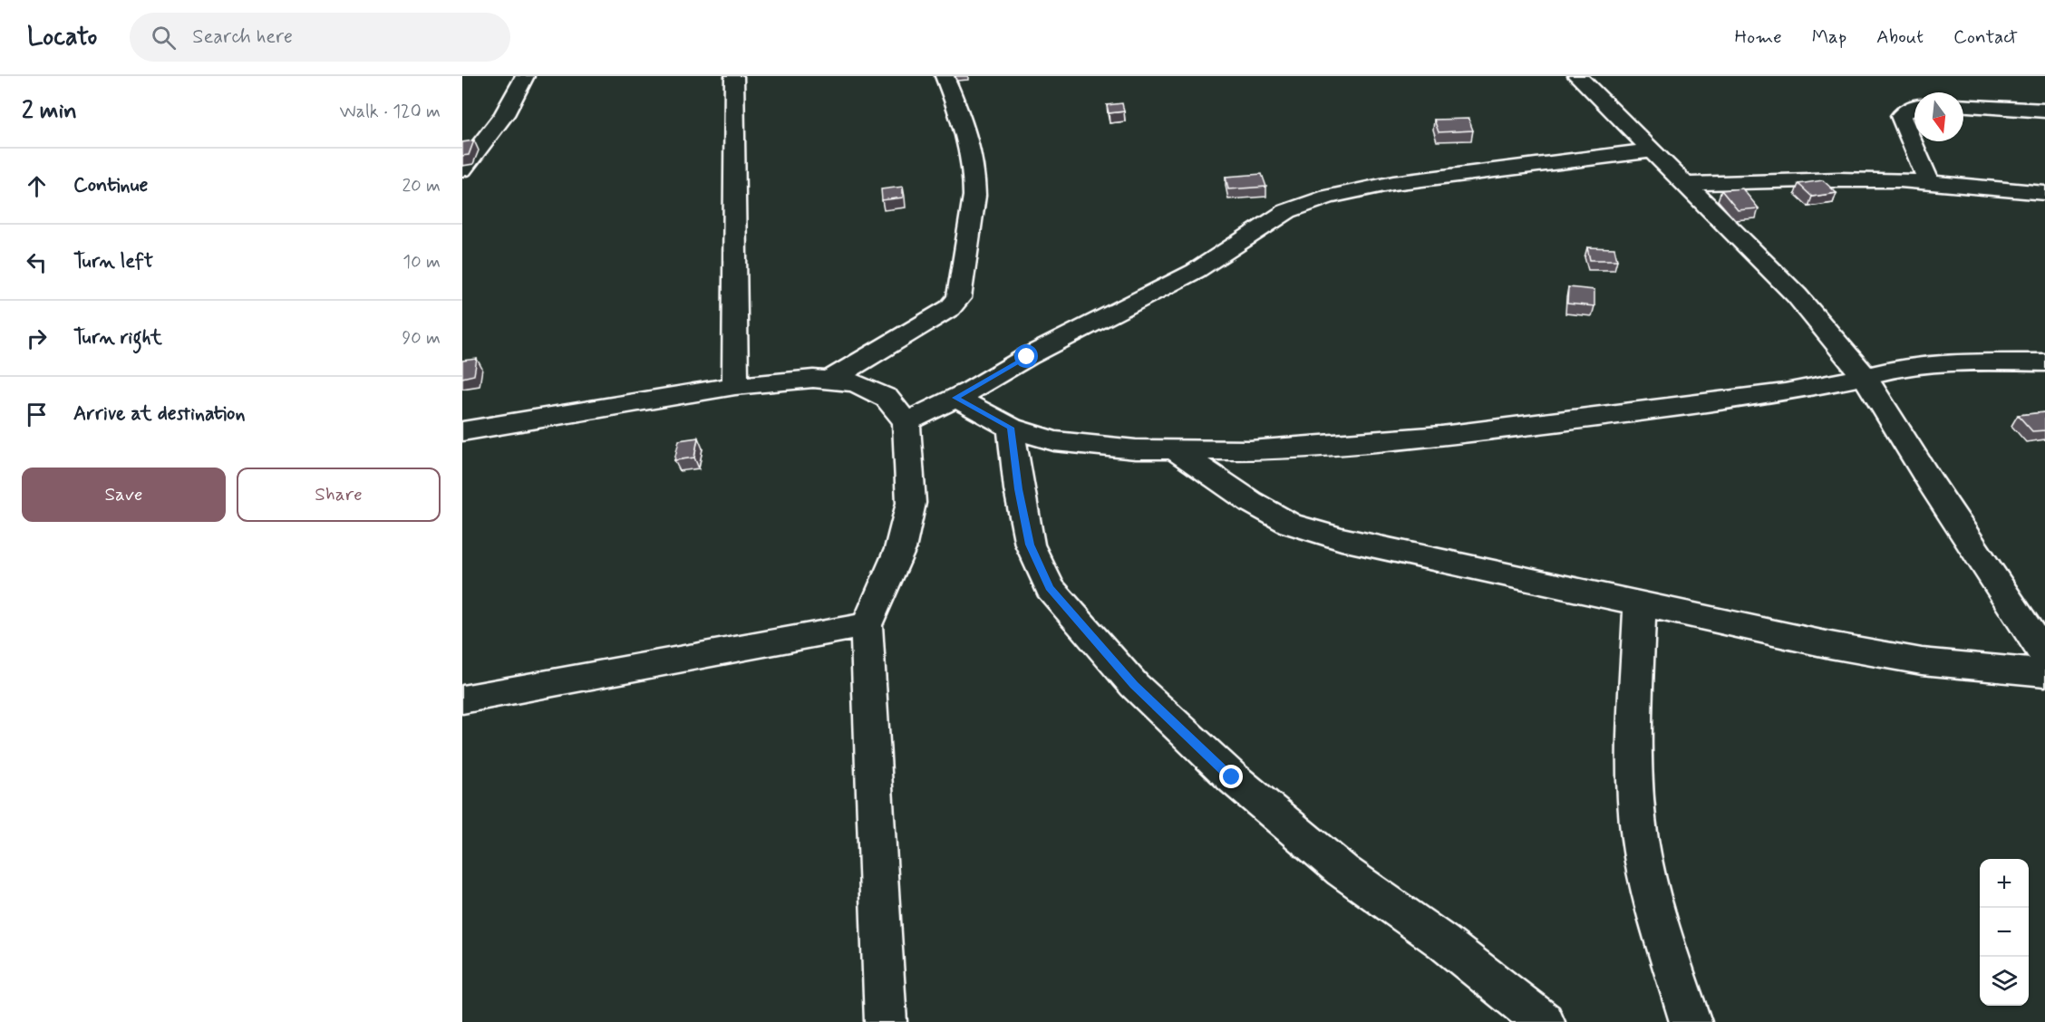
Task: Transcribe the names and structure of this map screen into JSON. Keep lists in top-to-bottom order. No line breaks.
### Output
{"north":"bottom","page":{"header":"Locato","search":"Search here","nav":["Home","Map","About","Contact"],"heading":["2 min","Walk · 120 m"],"list":[["Continue","20 m"],["Turn left","10 m"],["Turn right","90 m"],"Arrive at destination"],"buttons":["Save","Share"],"map_buttons":["+","−"]}}
